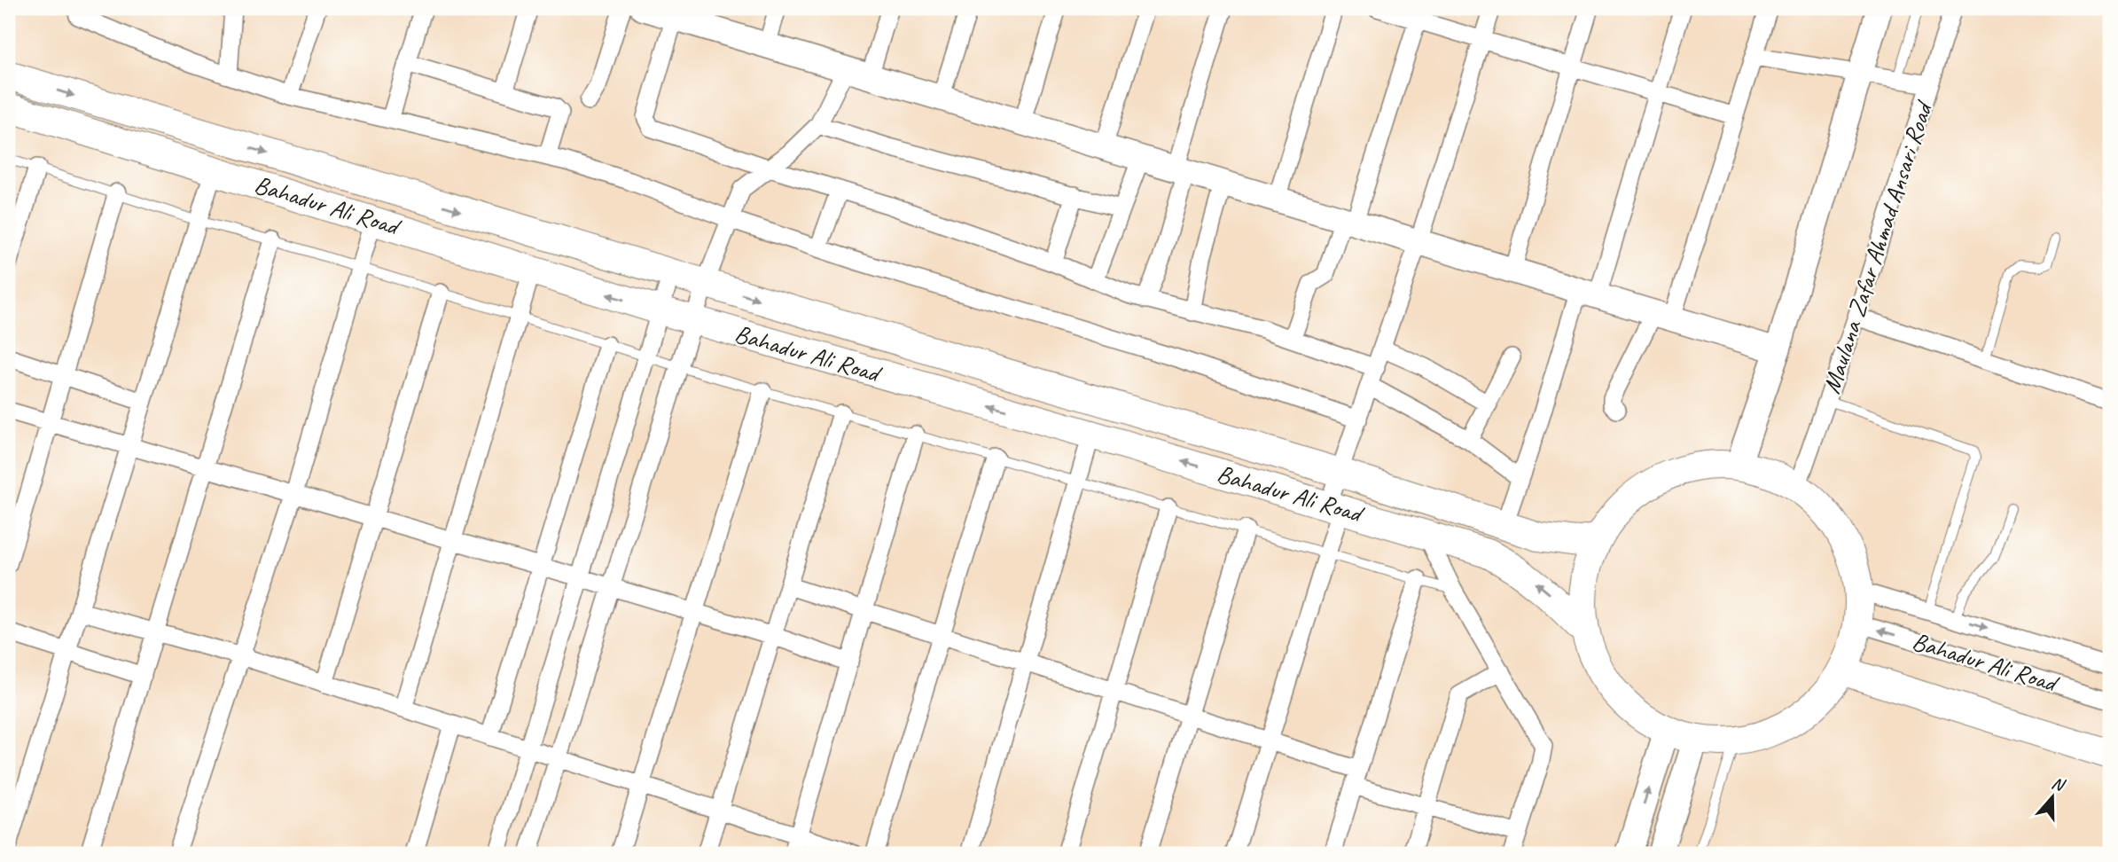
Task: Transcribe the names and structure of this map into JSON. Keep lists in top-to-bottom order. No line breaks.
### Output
{"streets":{"main road":["Bahadur Ali Road"],"street":["Maulana Zafar Ahmad Ansari Road"]},"north":"top"}
